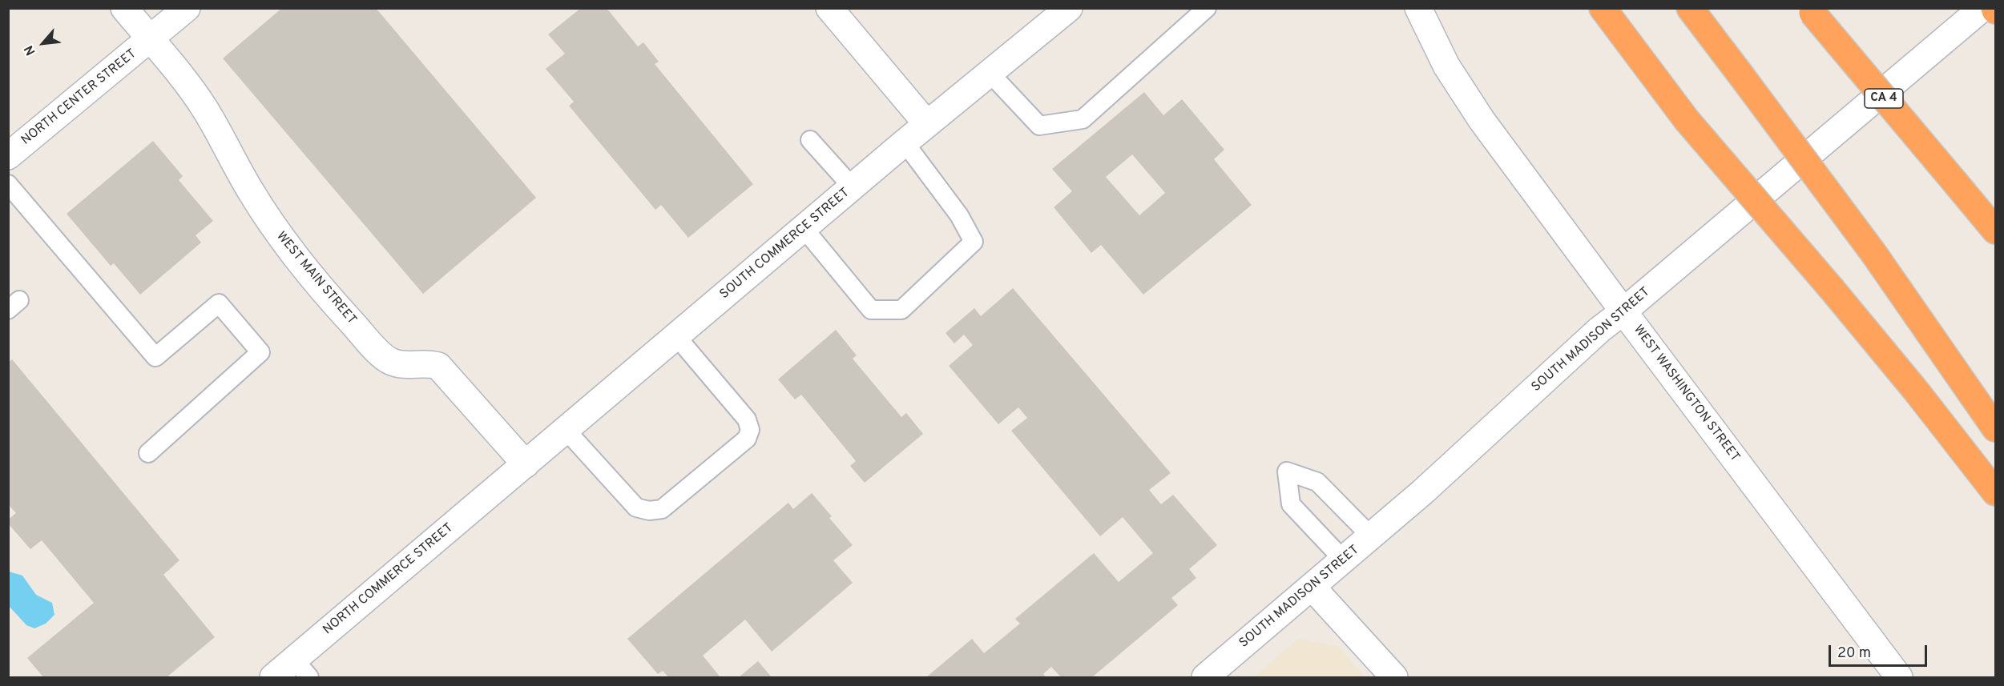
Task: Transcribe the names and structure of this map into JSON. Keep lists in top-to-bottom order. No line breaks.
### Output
{"streets":{"highway":["CA 4"],"street":["NORTH CENTER STREET","SOUTH COMMERCE STREET","WEST MAIN STREET","SOUTH MADISON STREET","WEST WASHINGTON STREET","NORTH COMMERCE STREET"]},"crossings":[["NORTH CENTER STREET","WEST MAIN STREET"],["SOUTH COMMERCE STREET","WEST MAIN STREET"],["SOUTH COMMERCE STREET","NORTH COMMERCE STREET"],["SOUTH MADISON STREET","WEST WASHINGTON STREET"]],"scale_bar":"20 m","north":"bottom left"}
